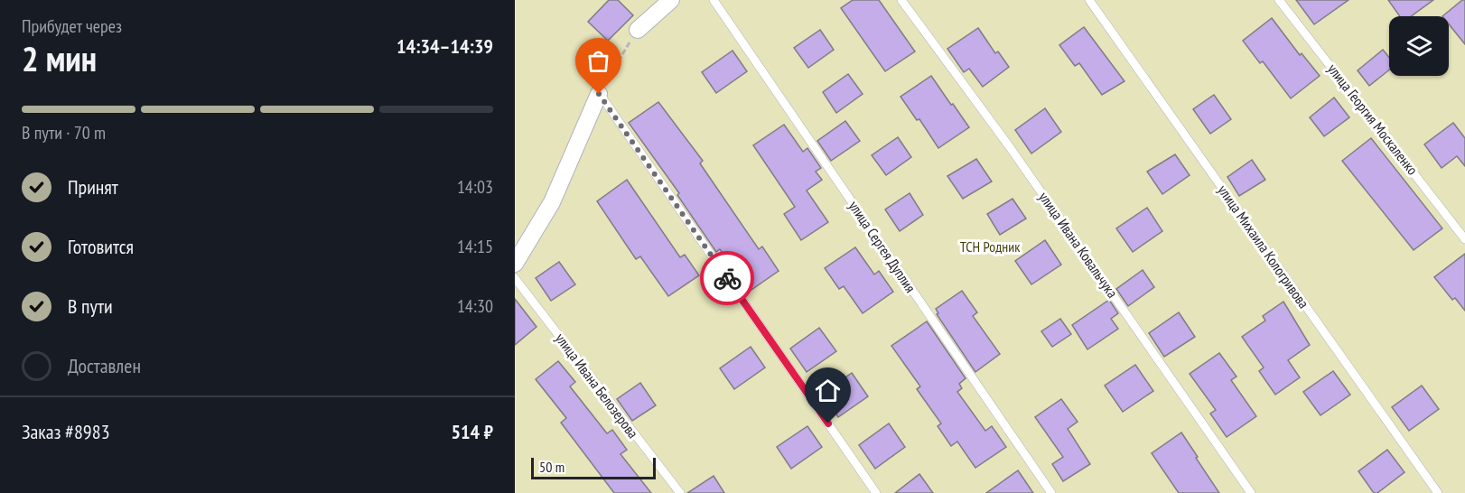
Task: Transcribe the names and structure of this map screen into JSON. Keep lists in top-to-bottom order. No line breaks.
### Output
{"streets":{"lane":["улица Георгия Москаленко","улица Ивана Ковальчука","улица Сергея Дуплия","улица Михаила Кологривова","улица Ивана Белозерова"]},"parks":["ТСН Родник"],"scale_bar":"50 m","page":{"heading":["2 мин","Прибудет через","14:34–14:39"],"panel":["Заказ #8983","514 ₽"],"bar":"В пути · 70 m","list":[["Принят","14:03"],["Готовится","14:15"],["В пути","14:30"],"Доставлен"],"scale":"50 m"}}
